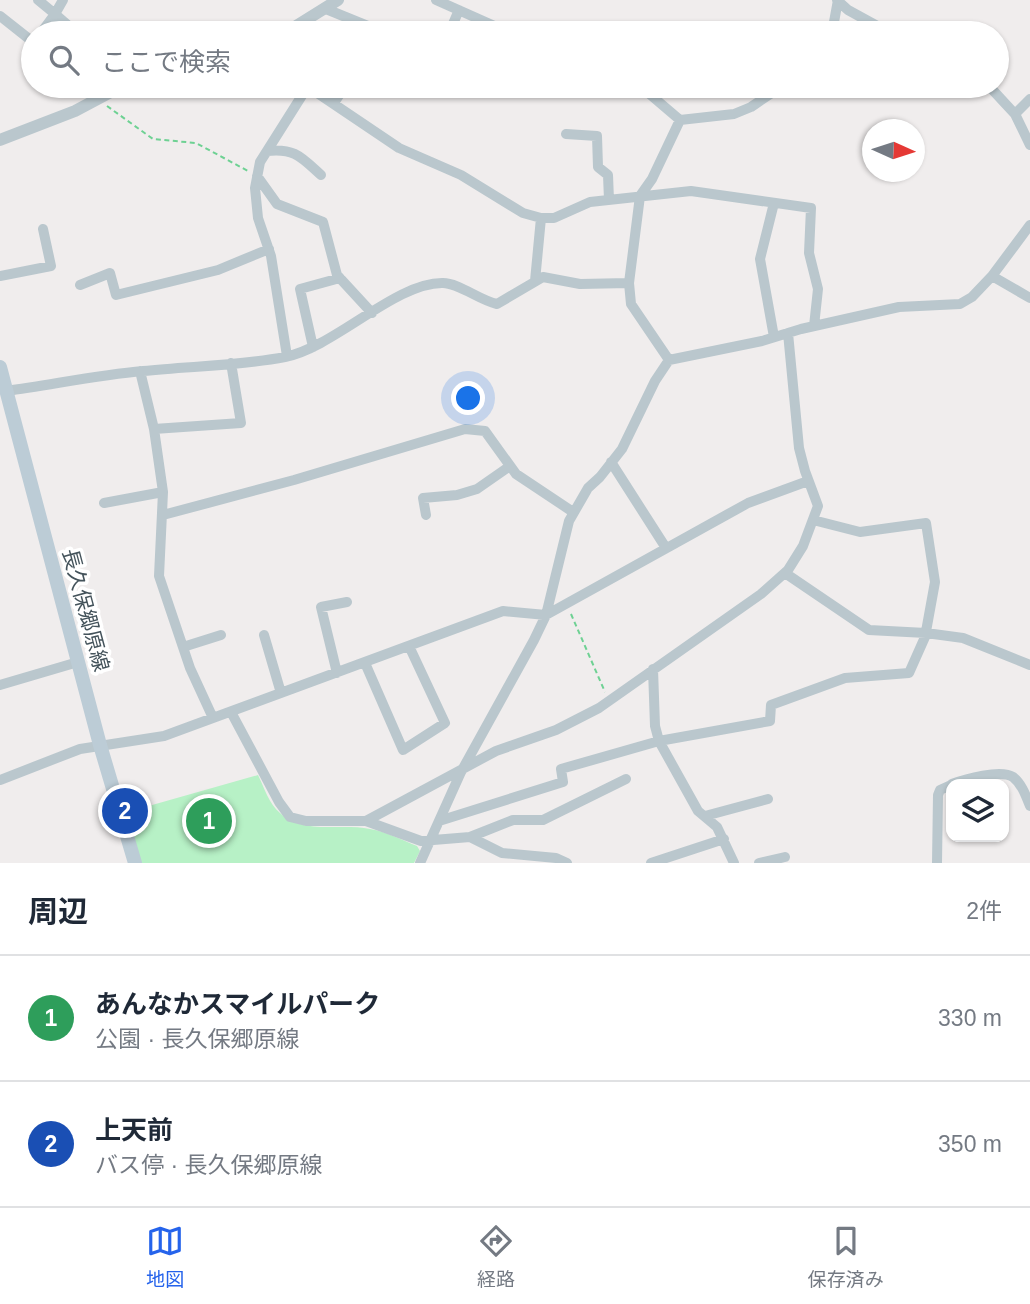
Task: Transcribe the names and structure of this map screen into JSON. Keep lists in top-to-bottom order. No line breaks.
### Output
{"streets":{"main road":["長久保郷原線"]},"north":"right","page":{"search":"ここで検索","pins":["2","1"],"heading":["周辺","2件"],"list":[{"mark":"1","name":"あんなかスマイルパーク","note":"公園 · 長久保郷原線","value":"330 m"},{"mark":"2","name":"上天前","note":"バス停 · 長久保郷原線","value":"350 m"}],"nav":["地図","経路","保存済み"]}}
